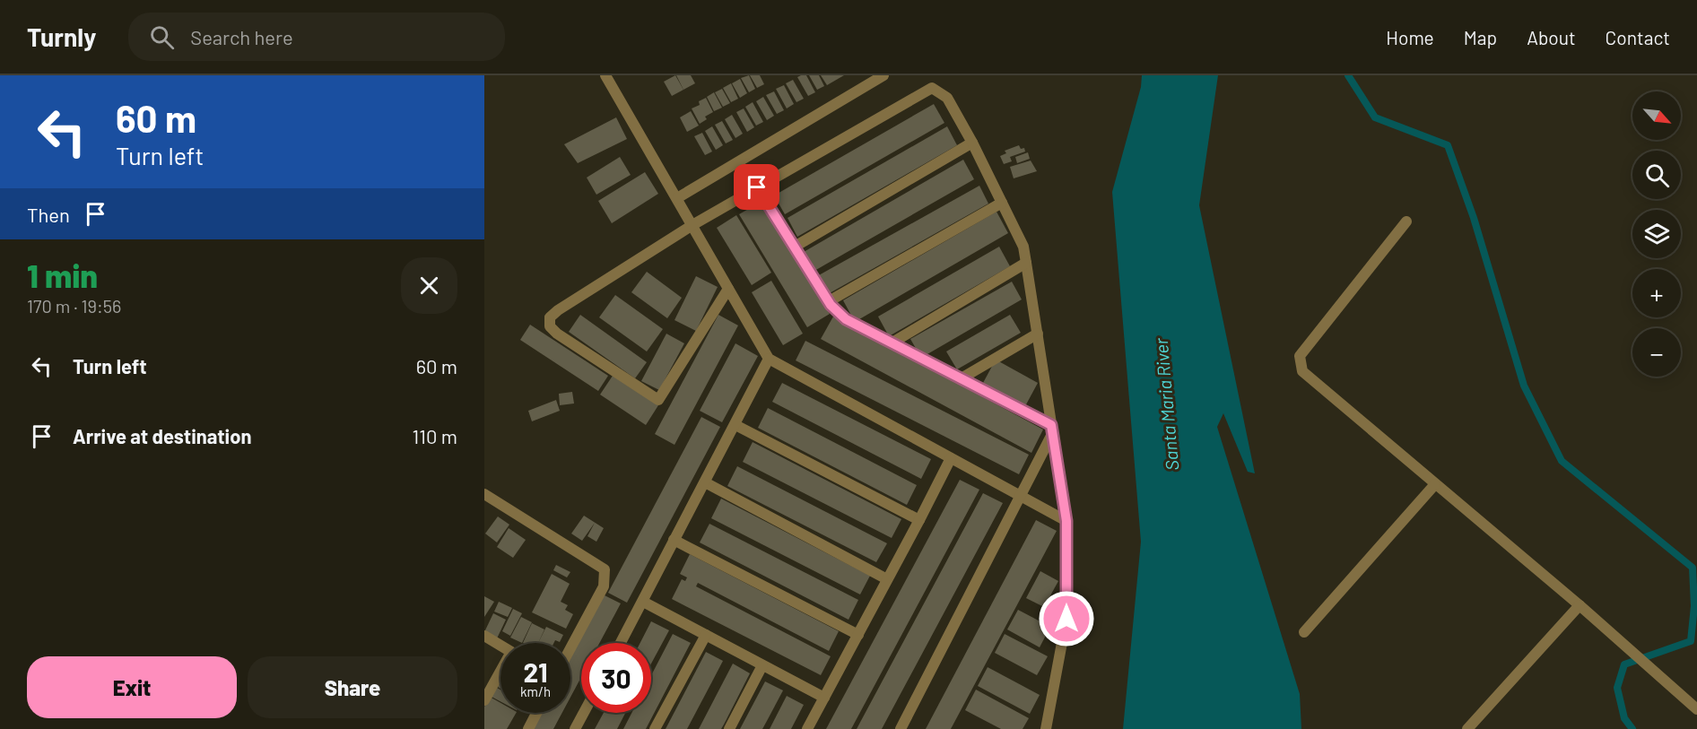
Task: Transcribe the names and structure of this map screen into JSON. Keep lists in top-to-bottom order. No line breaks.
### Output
{"water":["Santa Maria River"],"north":"bottom right","page":{"header":"Turnly","search":"Search here","nav":["Home","Map","About","Contact"],"turn":["60 m","Turn left"],"map_buttons":["+","−"],"then":"Then","heading":["1 min","170 m · 19:56"],"list":[{"name":"Turn left","value":"60 m"},{"name":"Arrive at destination","value":"110 m"}],"speed":"21 km/h","limit":"30","buttons":["Exit","Share"]}}
